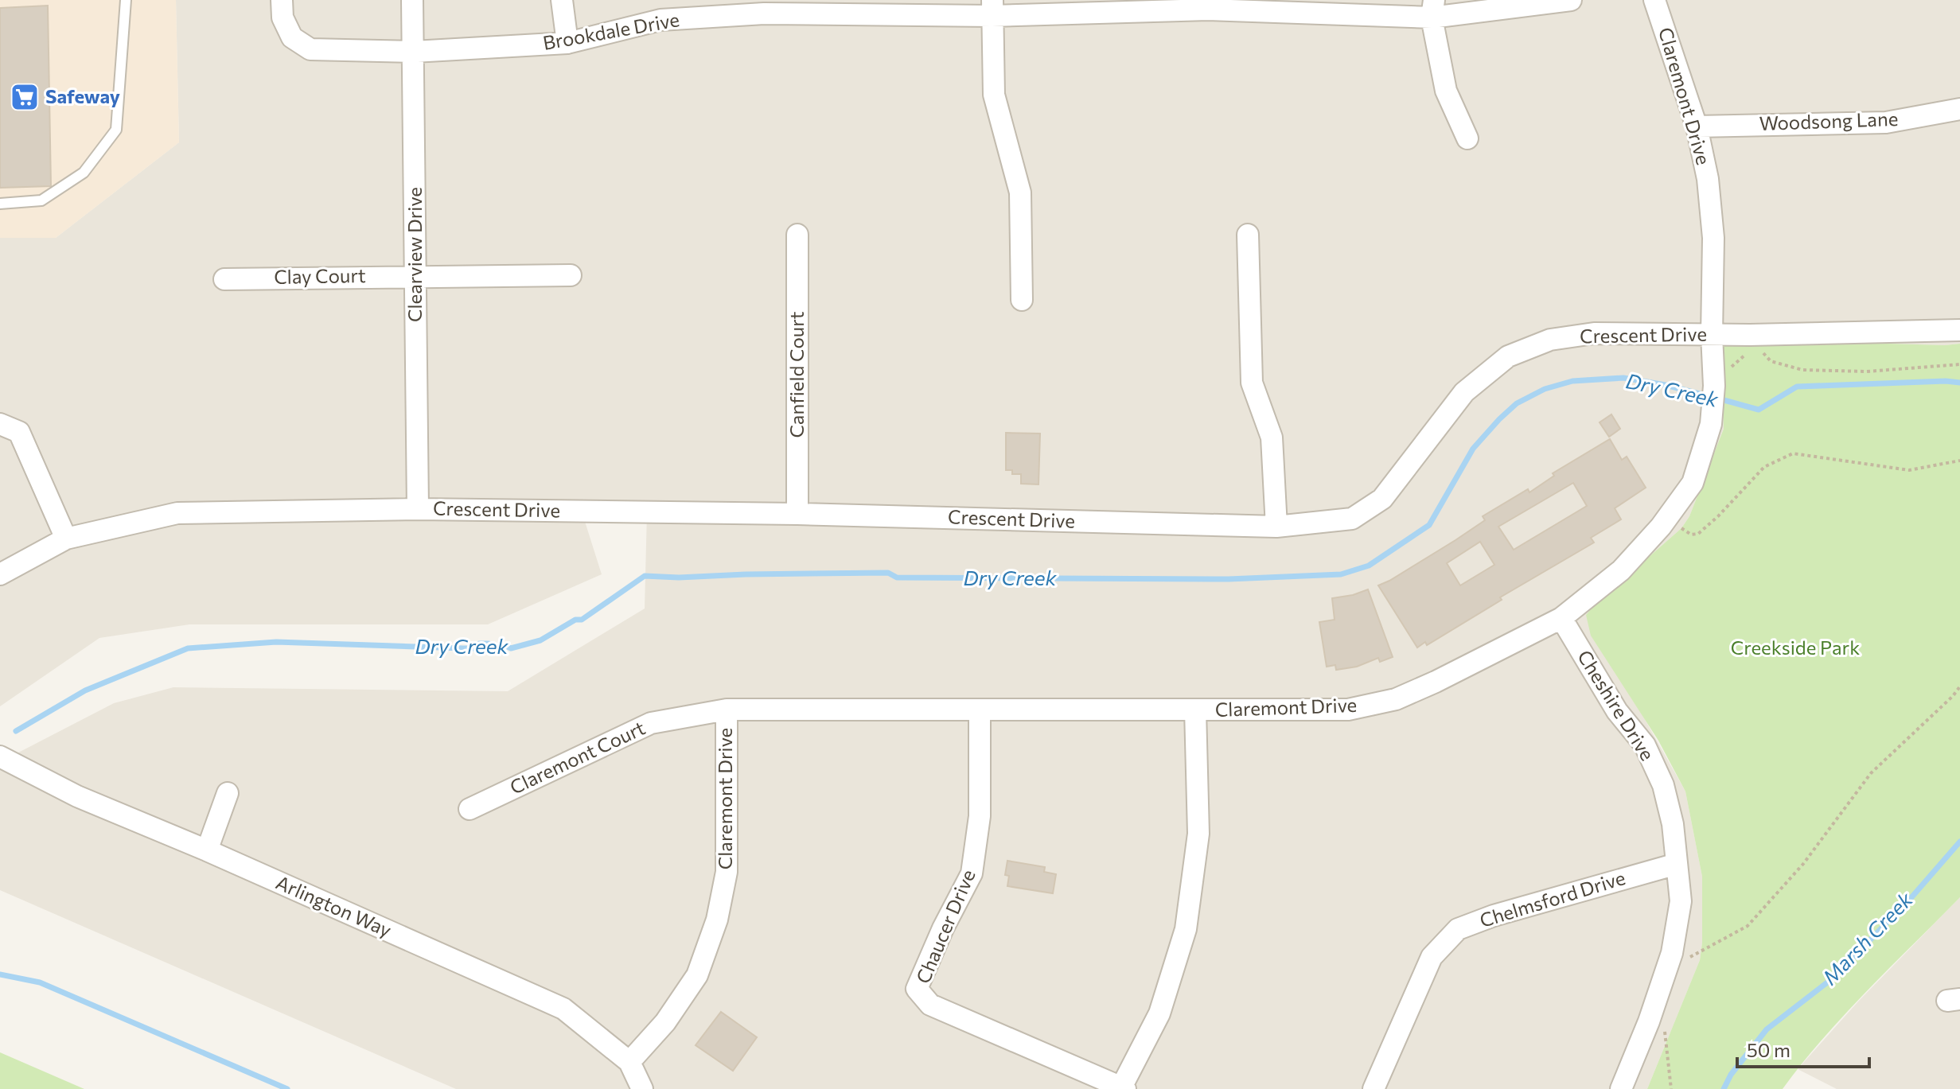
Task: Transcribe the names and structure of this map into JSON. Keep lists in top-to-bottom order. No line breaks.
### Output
{"streets":{"street":["Brookdale Drive","Claremont Drive","Woodsong Lane","Clearview Drive","Clay Court","Crescent Drive","Canfield Court","Cheshire Drive","Claremont Court","Chelmsford Drive","Arlington Way","Chaucer Drive"]},"crossings":[["Brookdale Drive","Clearview Drive"],["Claremont Drive","Woodsong Lane"],["Claremont Drive","Crescent Drive"],["Claremont Drive","Cheshire Drive"],["Claremont Drive","Claremont Court"],["Claremont Drive","Arlington Way"],["Claremont Drive","Chaucer Drive"],["Clearview Drive","Clay Court"],["Clearview Drive","Crescent Drive"],["Crescent Drive","Canfield Court"],["Cheshire Drive","Chelmsford Drive"]],"water":["Dry Creek","Marsh Creek"],"parks":["Creekside Park"],"places":{"supermarket":["Safeway"]},"scale_bar":"50 m"}
